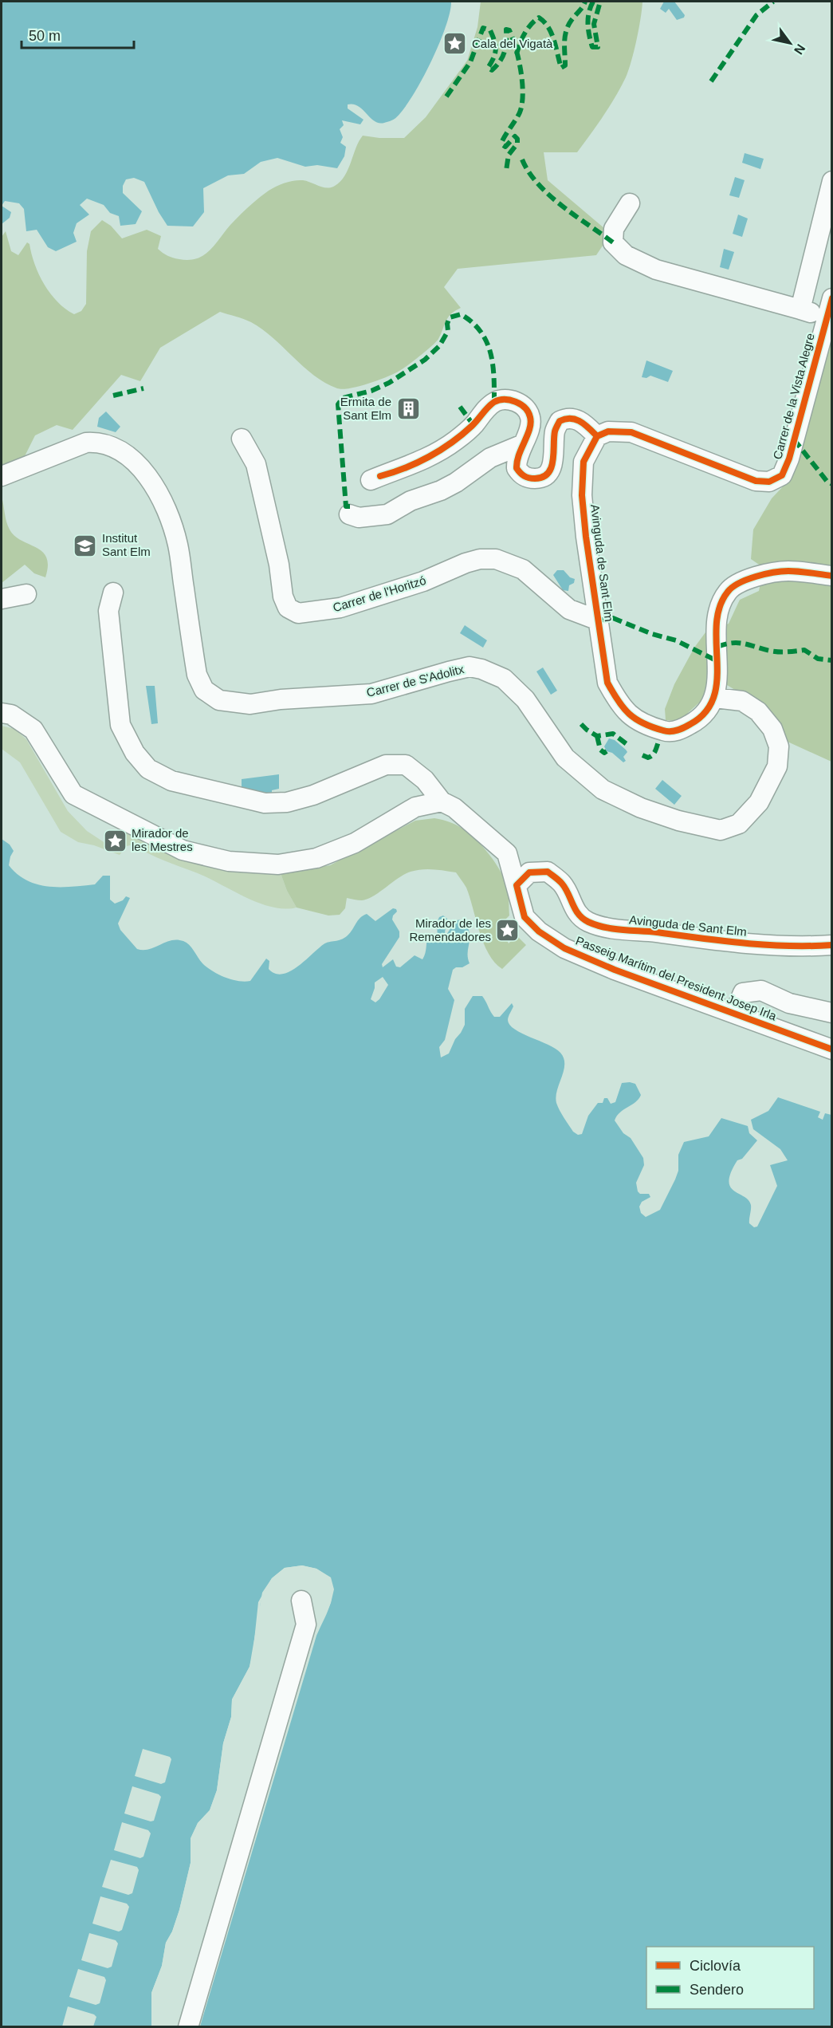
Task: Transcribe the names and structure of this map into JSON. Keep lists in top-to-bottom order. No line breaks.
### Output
{"streets":{"street":["Carrer de la Vista Alegre","Avinguda de Sant Elm","Carrer de l'Horitzó","Carrer de S'Adolitx","Passeig Marítim del President Josep Irla"]},"crossings":[["Carrer de la Vista Alegre","Avinguda de Sant Elm"],["Avinguda de Sant Elm","Carrer de l'Horitzó"],["Avinguda de Sant Elm","Carrer de S'Adolitx"],["Avinguda de Sant Elm","Passeig Marítim del President Josep Irla"]],"places":{"place":["Cala del Vigatà","Mirador de les Mestres","Mirador de les Remendadores"],"building":["Ermita de Sant Elm"],"school or university":["Institut Sant Elm"]},"legend":["Ciclovía","Sendero"],"scale_bar":"50 m","north":"bottom right"}
